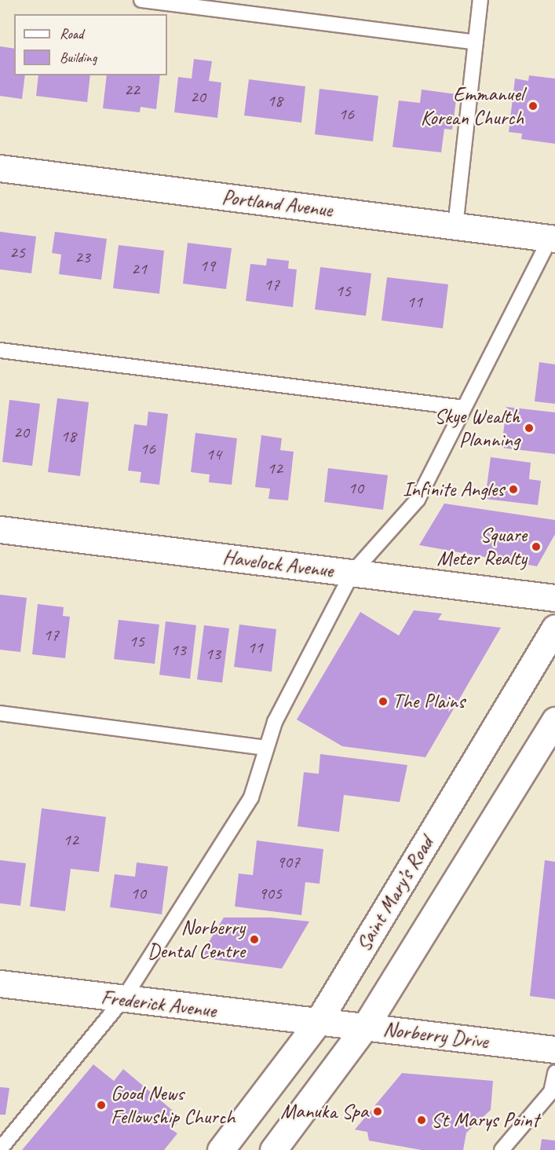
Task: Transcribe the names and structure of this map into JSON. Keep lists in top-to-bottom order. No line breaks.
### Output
{"streets":{"street":["Portland Avenue","Havelock Avenue","Saint Mary’s Road","Frederick Avenue","Norberry Drive"]},"crossings":[["Saint Mary’s Road","Frederick Avenue"],["Saint Mary’s Road","Norberry Drive"],["Frederick Avenue","Norberry Drive"]],"places":["Emmanuel Korean Church","Skye Wealth Planning","Infinite Angles","Square Meter Realty","The Plains","Norberry Dental Centre","Good News Fellowship Church","Manuka Spa","St Marys Point"],"house_numbers":["22","20","18","16","25","23","19","21","17","15","11","20","18","16","14","12","10","17","15","11","13","13","12","907","10","905"],"legend":["Road","Building"]}
